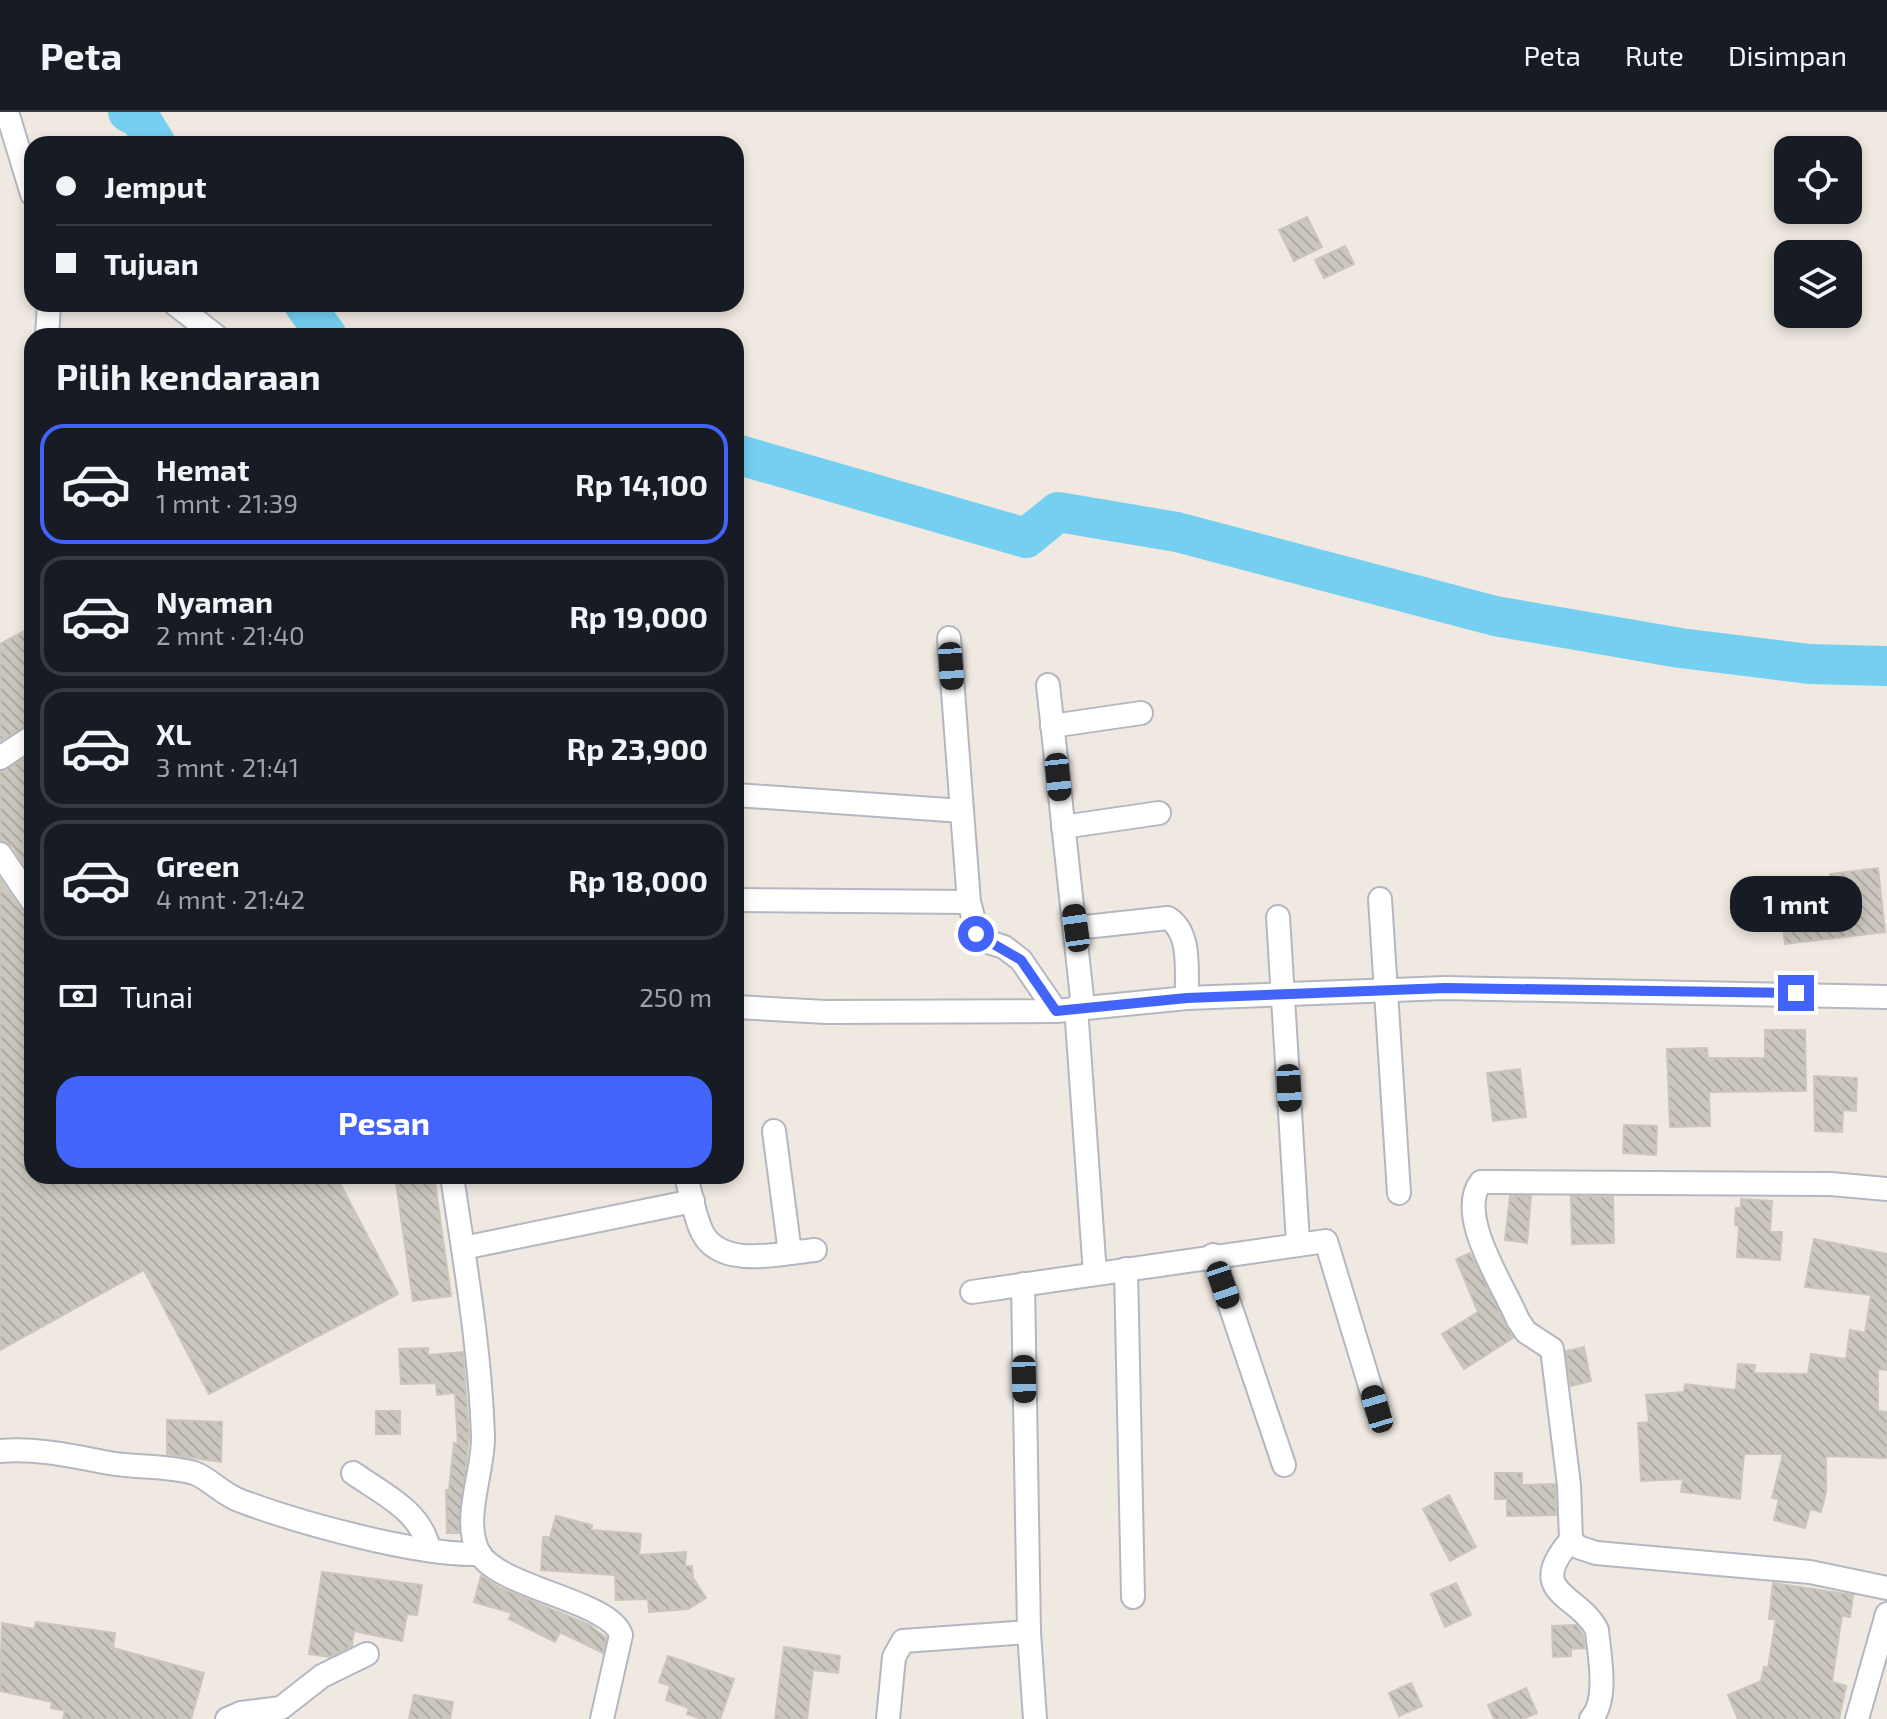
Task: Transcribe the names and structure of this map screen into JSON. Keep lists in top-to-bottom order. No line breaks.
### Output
{"page":{"header":"Peta","nav":["Peta","Rute","Disimpan"],"banner":["Jemput","Tujuan"],"heading":"Pilih kendaraan","list":[{"name":"Hemat","note":"1 mnt · 21:39","value":"Rp 14,100"},{"name":"Nyaman","note":"2 mnt · 21:40","value":"Rp 19,000"},{"name":"XL","note":"3 mnt · 21:41","value":"Rp 23,900"},{"name":"Green","note":"4 mnt · 21:42","value":"Rp 18,000"}],"bubble":"1 mnt","pay":["Tunai","250 m"],"buttons":"Pesan"}}
